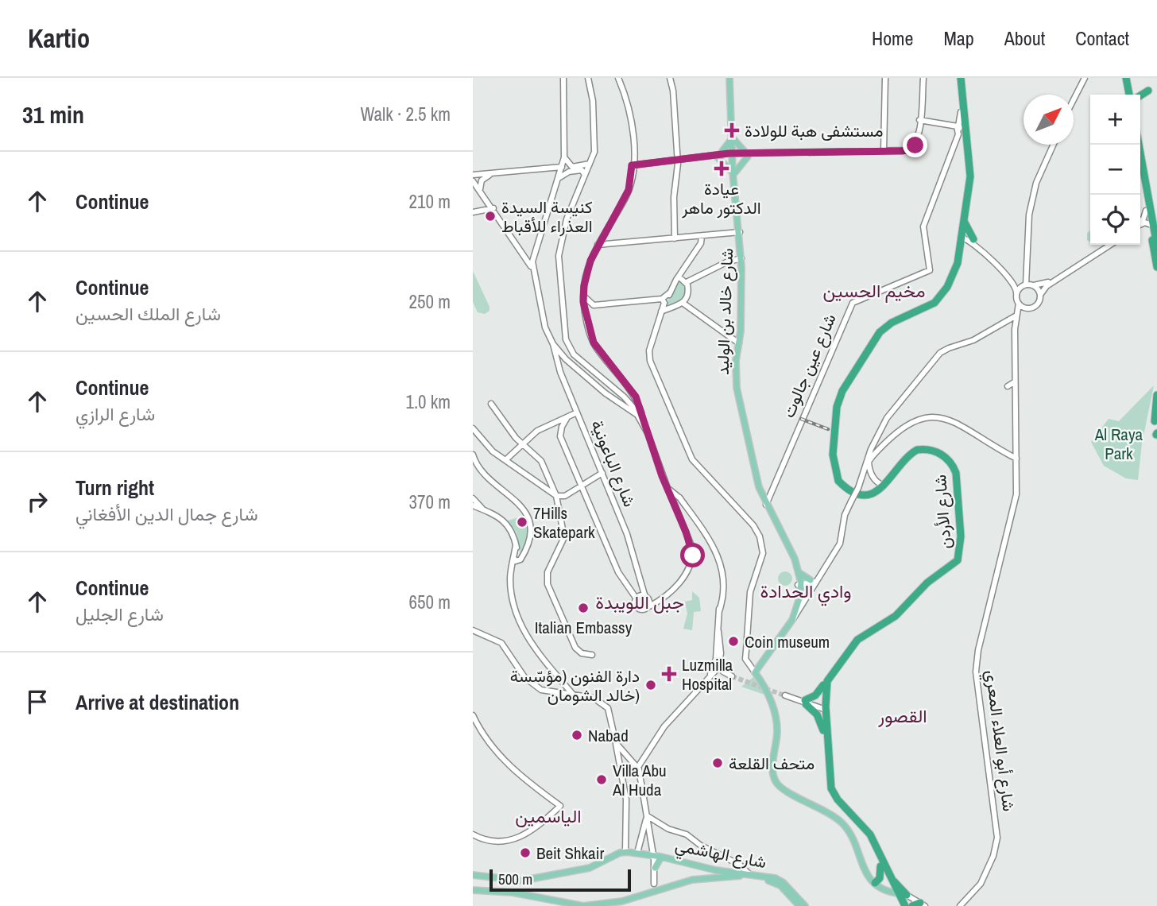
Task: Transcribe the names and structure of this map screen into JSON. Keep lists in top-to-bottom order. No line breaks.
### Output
{"streets":{"highway":["شارع الأردن"],"main road":["شارع خالد بن الوليد","شارع الهاشمي"],"street":["شارع عين جالوت","شارع الباعونية","شارع أبو العلاء المعري"]},"crossings":[["شارع خالد بن الوليد","شارع عين جالوت"],["شارع عين جالوت","شارع الأردن"]],"districts":["مخيم الحسين","وادي الحدادة","جبل اللويبدة","القصور","الياسمين"],"parks":["Al Raya Park"],"places":{"health":["مستشفى هبة للولادة","عيادة الدكتور ماهر","Luzmilla Hospital"],"other":["كنيسة السيدة العذراء للأقباط","7Hills Skatepark","Italian Embassy","Coin museum","دارة الفنون (مؤسّسة خالد الشومان)","Nabad","متحف القلعة","Villa Abu Al Huda","Beit Shkair"]},"scale_bar":"500 m","north":"top right","page":{"header":"Kartio","nav":["Home","Map","About","Contact"],"heading":["31 min","Walk · 2.5 km"],"map_buttons":["+","−"],"list":[["Continue","210 m"],["Continue","شارع الملك الحسين","250 m"],["Continue","شارع الرازي","1.0 km"],["Turn right","شارع جمال الدين الأفغاني","370 m"],["Continue","شارع الجليل","650 m"],"Arrive at destination"],"scale":"500 m"}}
